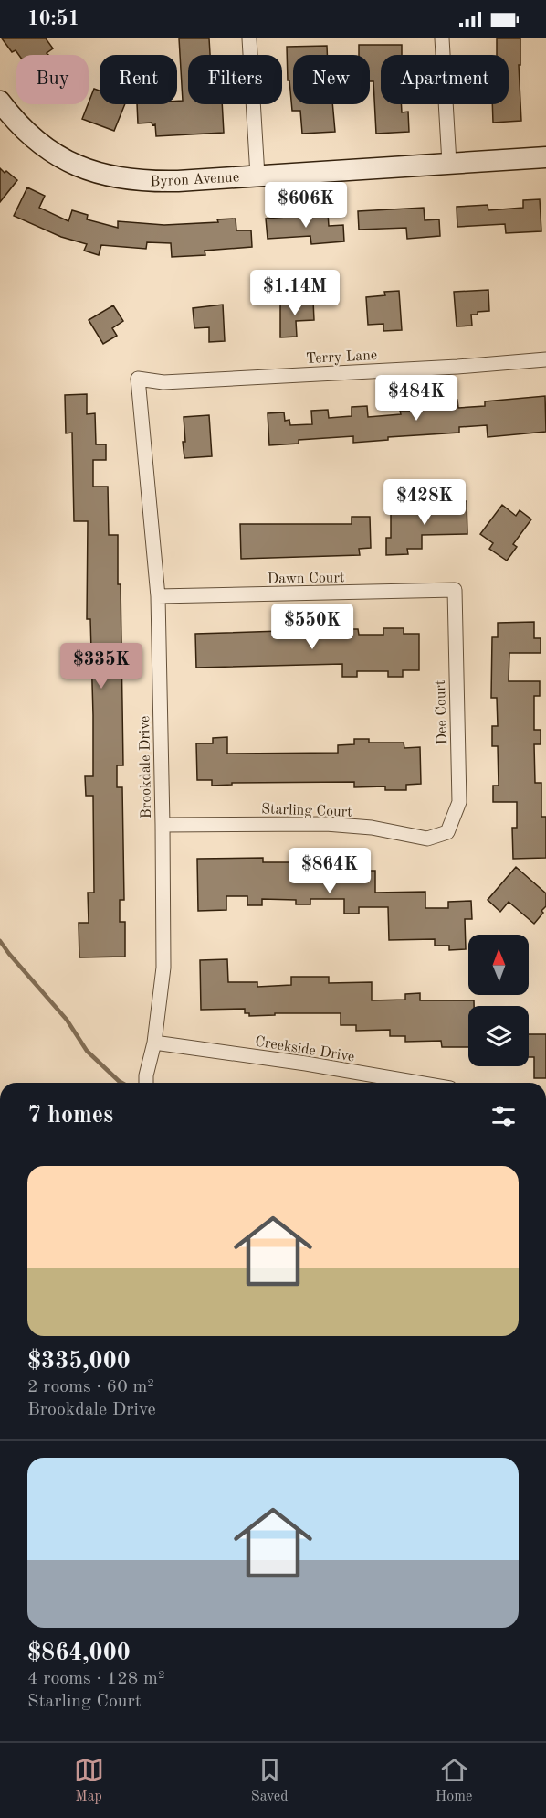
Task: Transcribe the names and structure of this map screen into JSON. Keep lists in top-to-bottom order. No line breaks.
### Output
{"streets":{"street":["Byron Avenue","Terry Lane","Dawn Court","Dee Court","Brookdale Drive","Starling Court","Creekside Drive"]},"crossings":[["Terry Lane","Brookdale Drive"],["Dawn Court","Dee Court"],["Dawn Court","Brookdale Drive"],["Dee Court","Starling Court"],["Brookdale Drive","Starling Court"],["Brookdale Drive","Creekside Drive"]],"north":"top","page":{"status":"10:51","chip":["Buy","Rent","Filters","New","Apartment"],"price":["$606K","$1.14M","$484K","$428K","$550K","$335K","$864K"],"heading":"7 homes","list":[{"name":"$335,000","note":"2 rooms · 60 m² · Brookdale Drive"},{"name":"$864,000","note":"4 rooms · 128 m² · Starling Court"}],"tabs":["Map","Saved","Home"]}}
